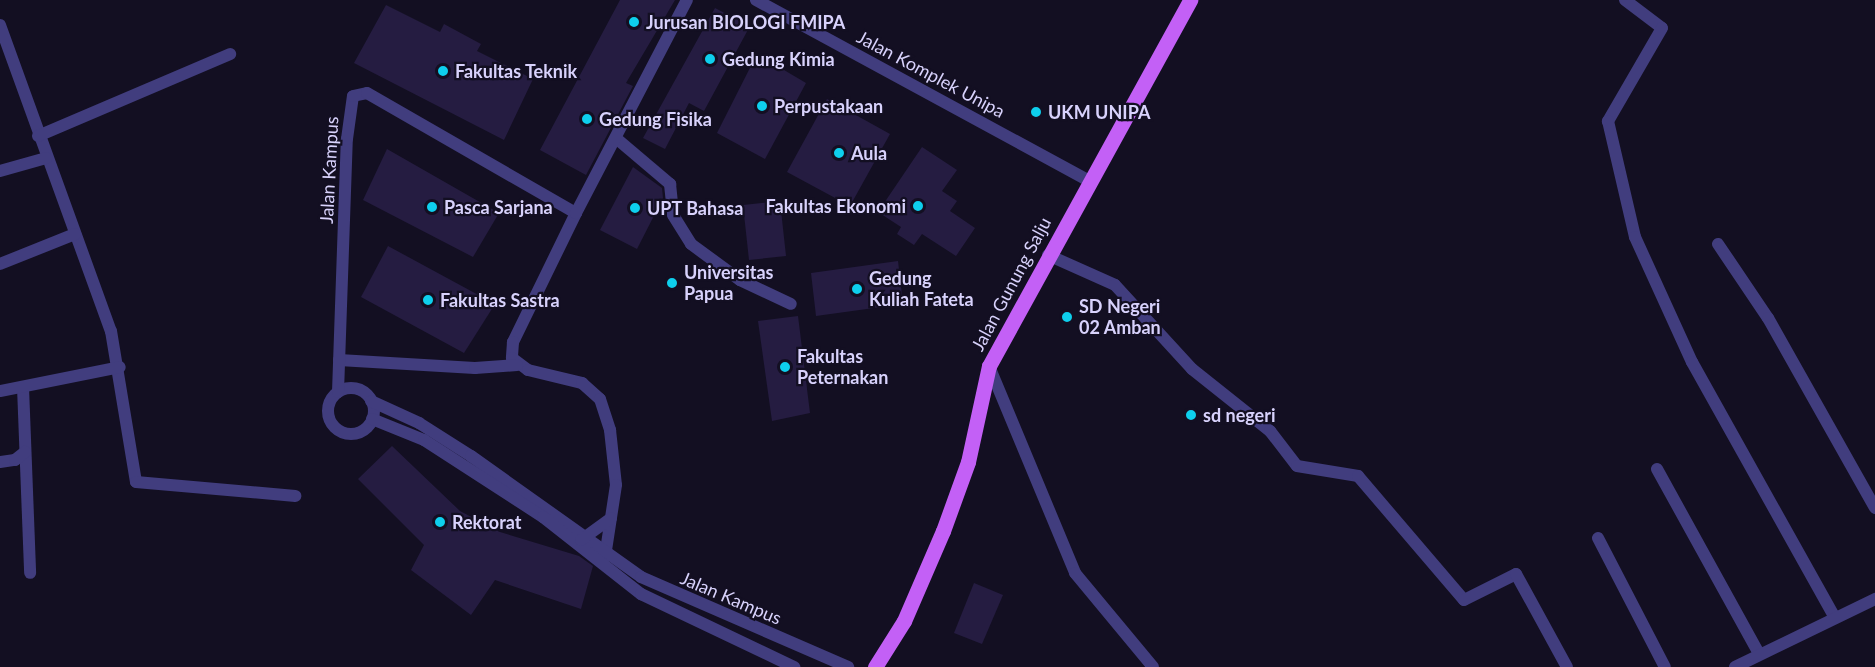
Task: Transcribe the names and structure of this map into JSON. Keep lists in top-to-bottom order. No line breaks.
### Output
{"streets":{"main road":["Jalan Gunung Salju"],"street":["Jalan Komplek Unipa","Jalan Kampus"]},"crossings":[["Jalan Komplek Unipa","Jalan Gunung Salju"]],"places":["Jurusan BIOLOGI FMIPA","Gedung Kimia","Fakultas Teknik","Perpustakaan","UKM UNIPA","Gedung Fisika","Aula","Fakultas Ekonomi","Pasca Sarjana","UPT Bahasa","Universitas Papua","Gedung Kuliah Fateta","Fakultas Sastra","SD Negeri 02 Amban","Fakultas Peternakan","sd negeri","Rektorat"]}
